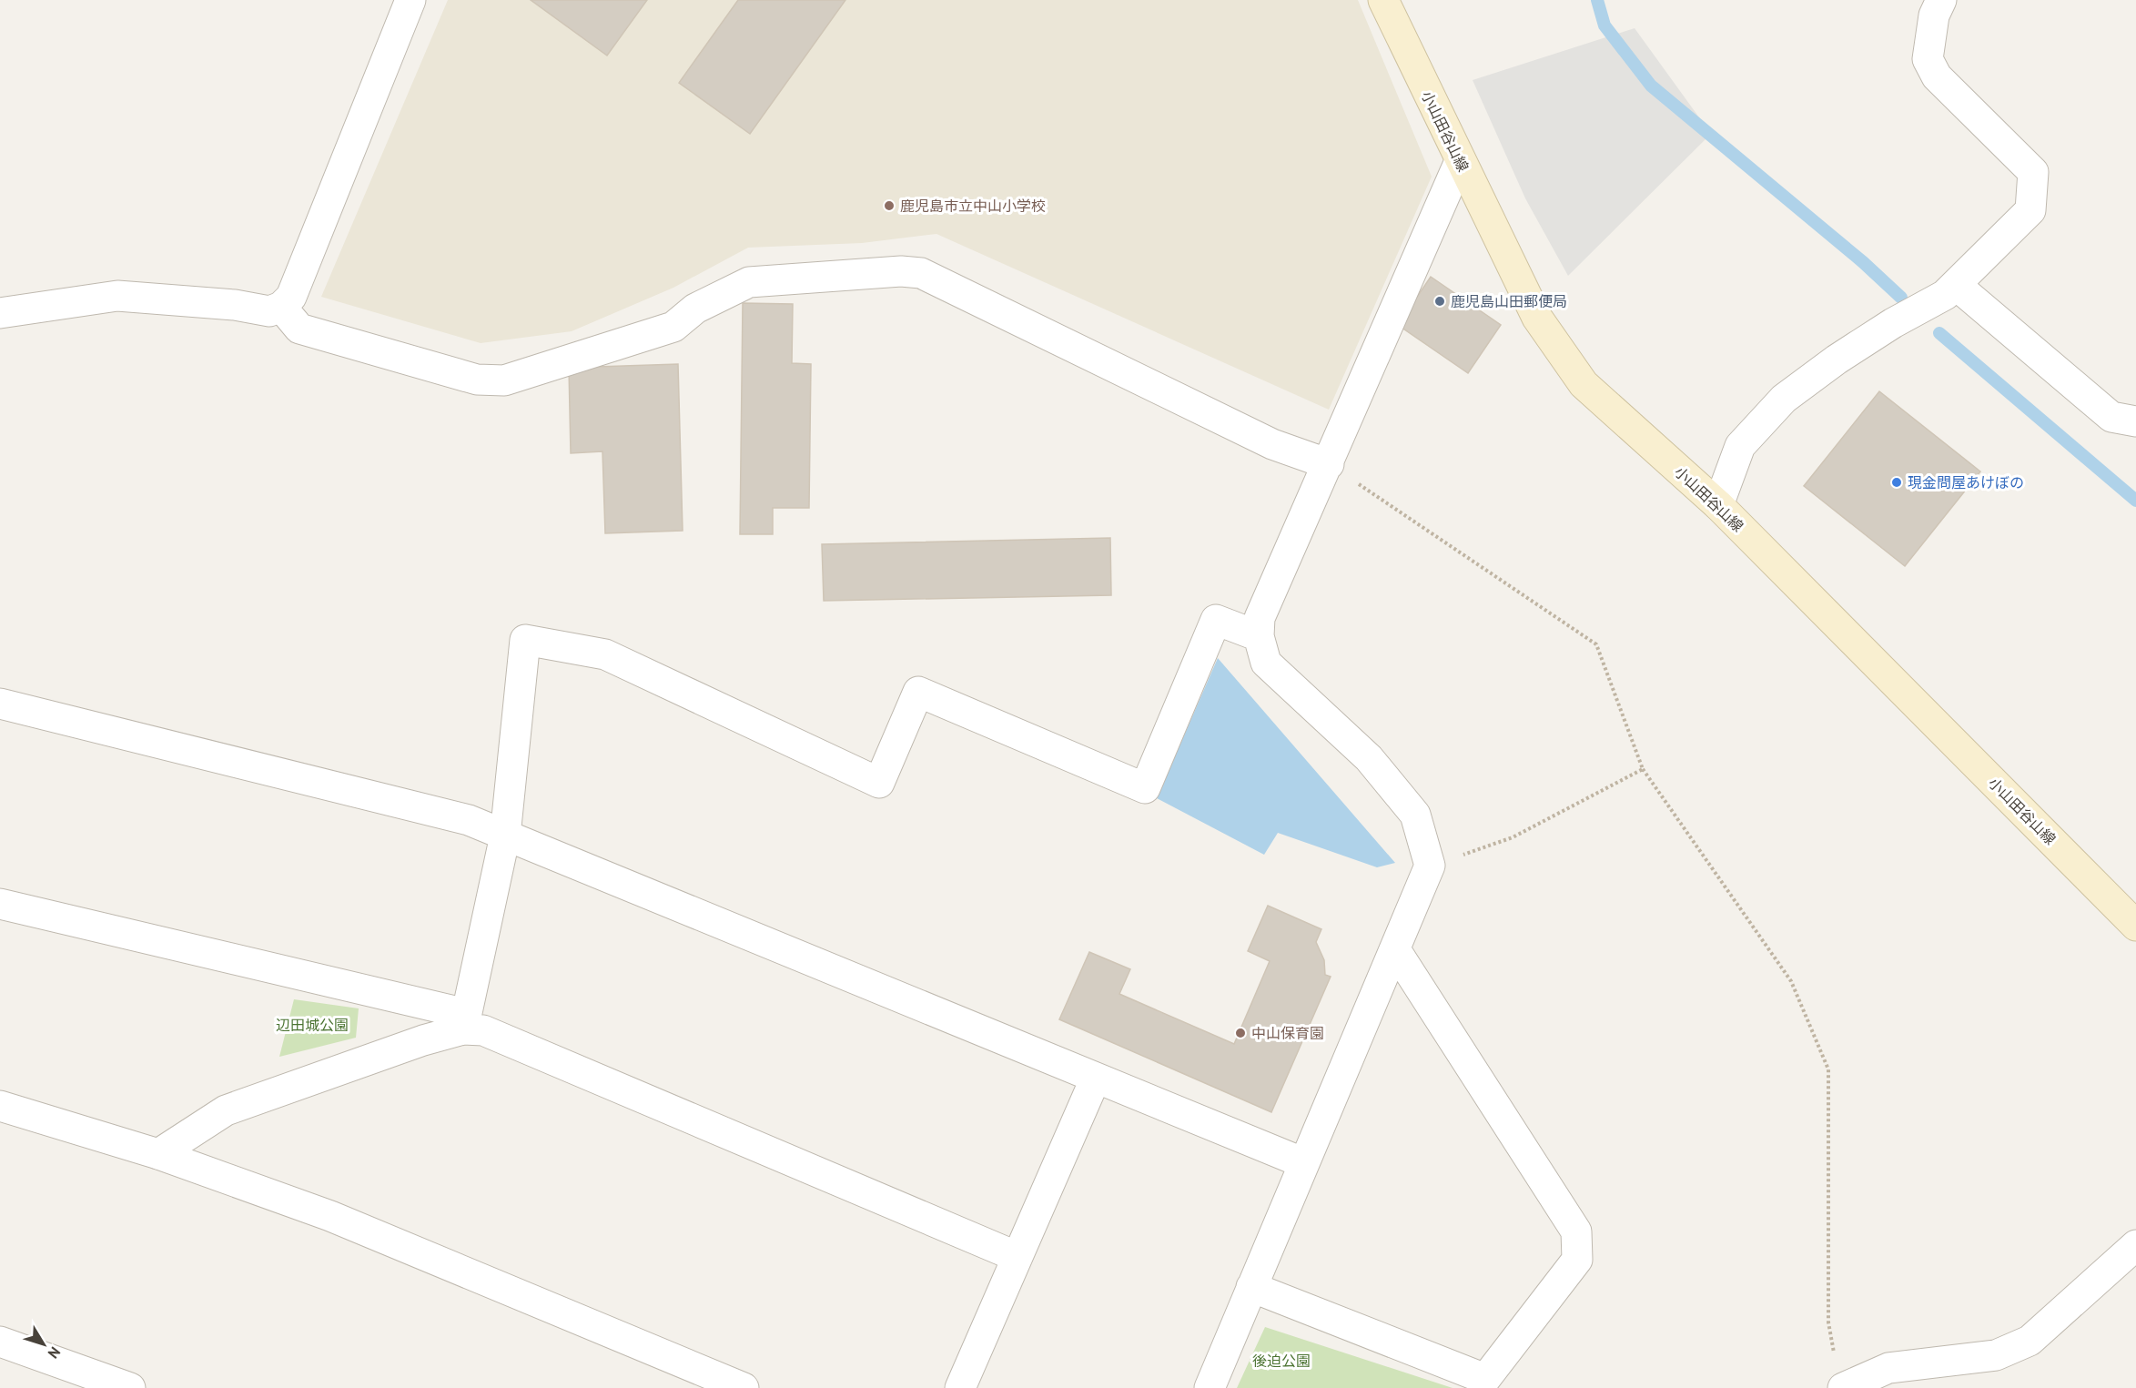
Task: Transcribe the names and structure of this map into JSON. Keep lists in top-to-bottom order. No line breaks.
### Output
{"streets":{"main road":["小山田谷山線"]},"parks":["辺田城公園","後迫公園"],"places":["鹿児島市立中山小学校","鹿児島山田郵便局","現金問屋あけぼの","中山保育園"],"north":"bottom right"}
